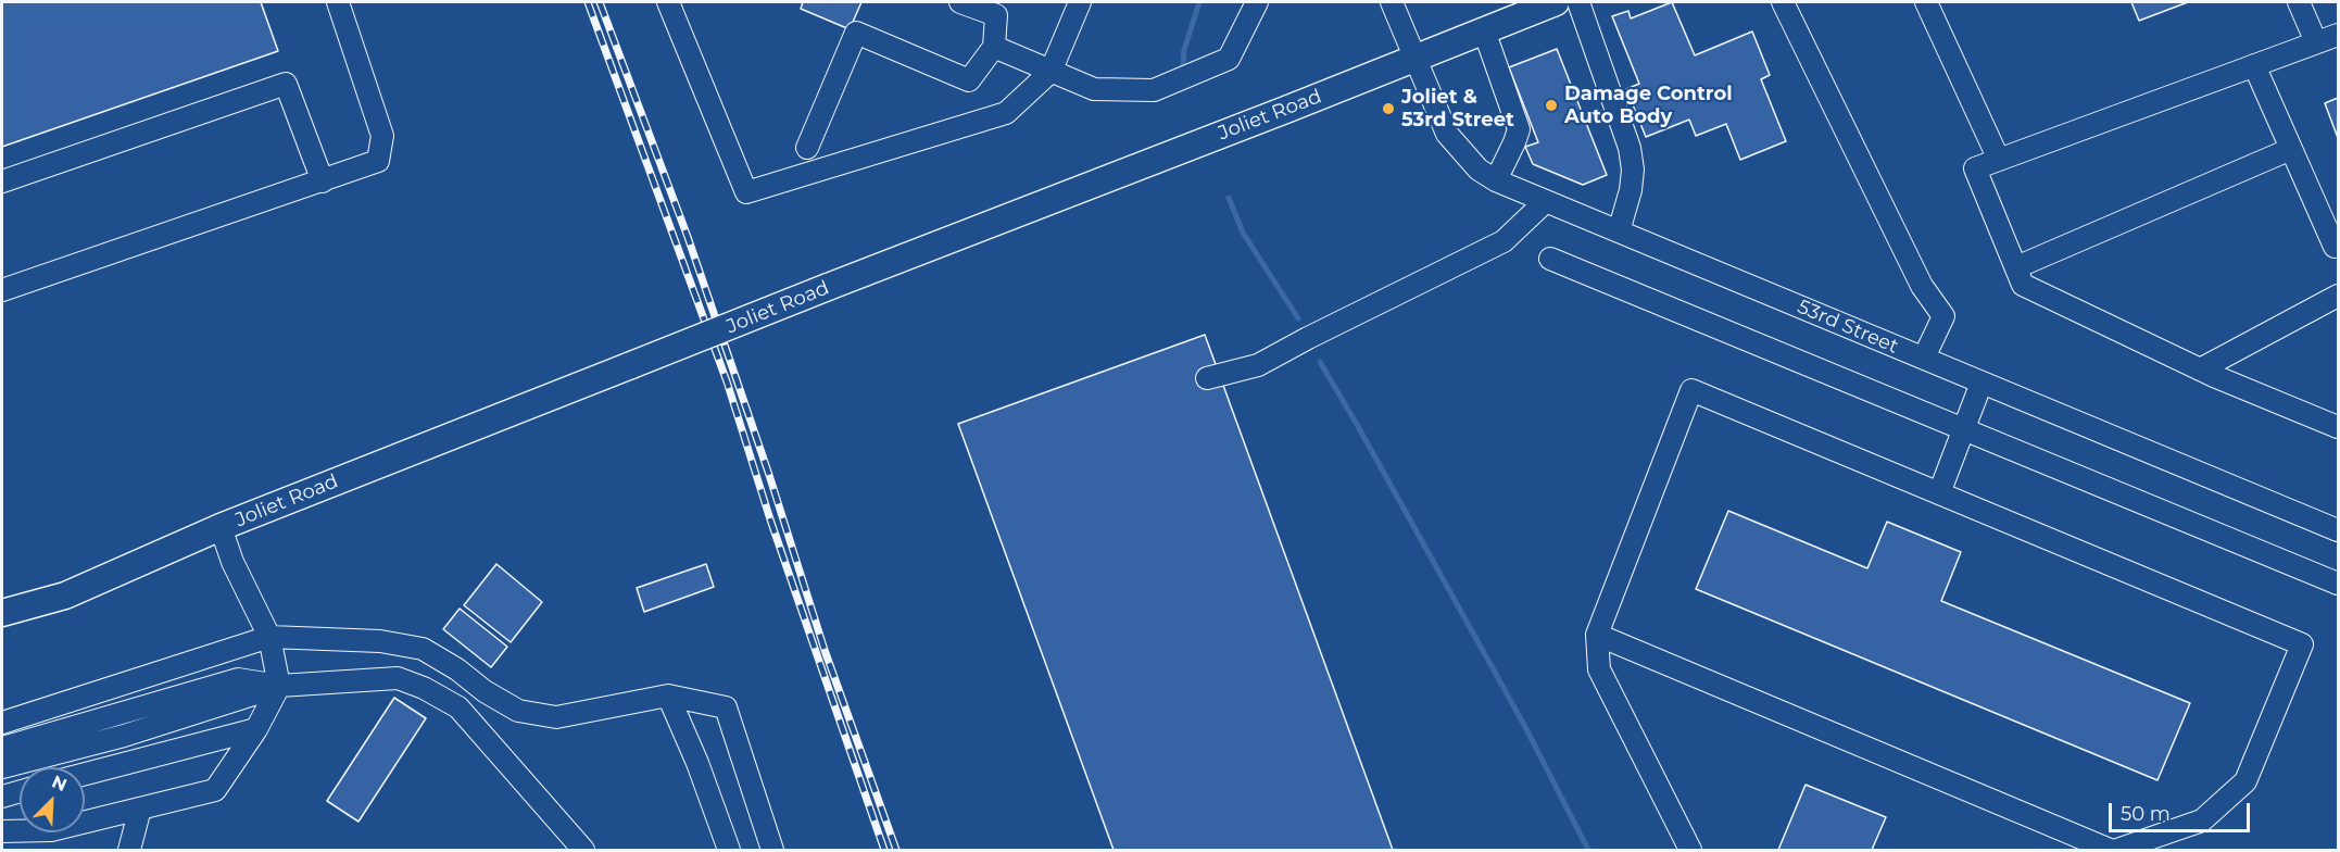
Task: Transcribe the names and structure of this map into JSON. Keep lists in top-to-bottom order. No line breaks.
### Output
{"streets":{"main road":["Joliet Road"],"street":["53rd Street"]},"crossings":[["Joliet Road","53rd Street"]],"places":["Damage Control Auto Body","Joliet & 53rd Street"],"scale_bar":"50 m","north":"top right"}
